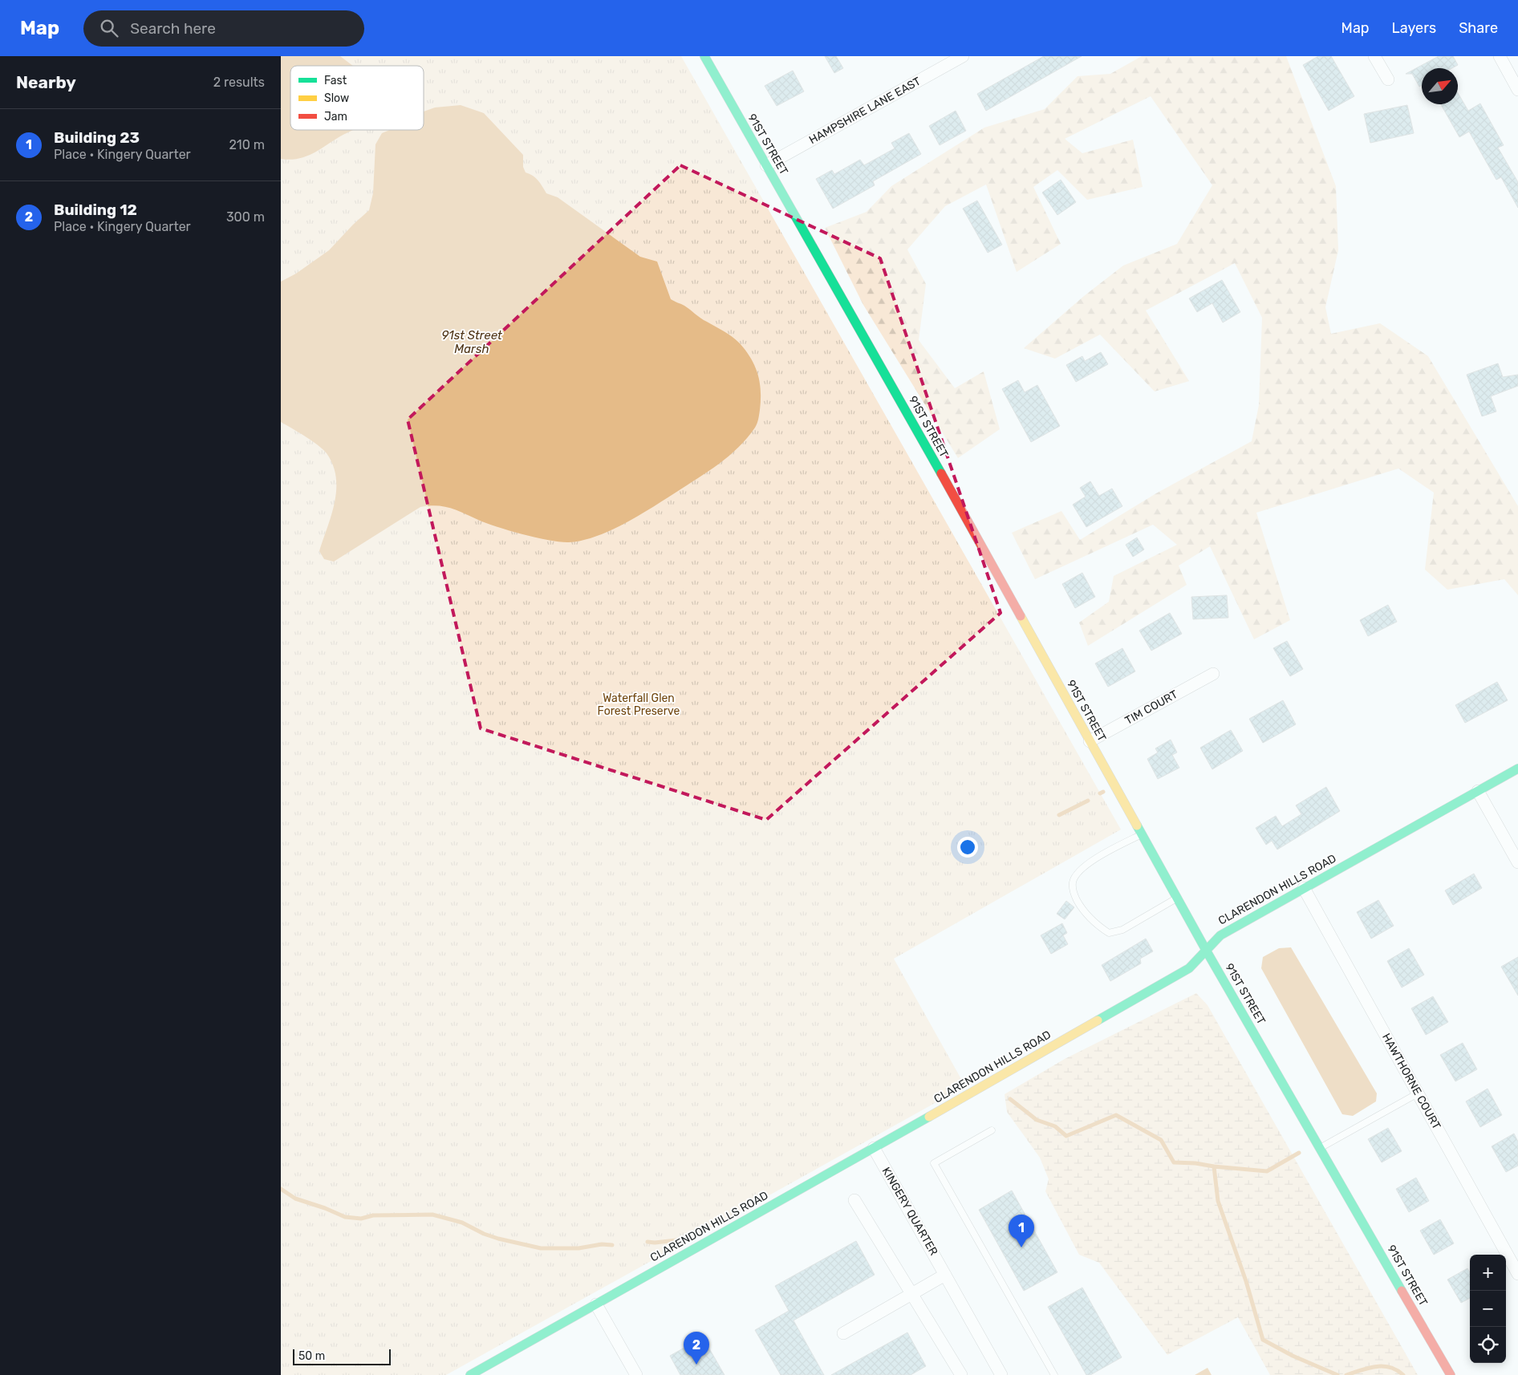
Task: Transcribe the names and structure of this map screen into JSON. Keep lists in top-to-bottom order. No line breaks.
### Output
{"streets":{"main road":["91ST STREET","CLARENDON HILLS ROAD"],"street":["HAMPSHIRE LANE EAST","TIM COURT","HAWTHORNE COURT","KINGERY QUARTER"]},"crossings":[["HAMPSHIRE LANE EAST","91ST STREET"],["91ST STREET","TIM COURT"],["91ST STREET","CLARENDON HILLS ROAD"],["CLARENDON HILLS ROAD","HAWTHORNE COURT"],["CLARENDON HILLS ROAD","KINGERY QUARTER"]],"water":["91st Street Marsh"],"parks":["Waterfall Glen Forest Preserve"],"legend":["Fast","Slow","Jam"],"scale_bar":"50 m","north":"top right","page":{"header":"Map","search":"Search here","nav":["Map","Layers","Share"],"heading":["Nearby","2 results"],"list":[{"mark":"1","name":"Building 23","note":"Place · Kingery Quarter","value":"210 m"},{"mark":"2","name":"Building 12","note":"Place · Kingery Quarter","value":"300 m"}],"pins":["1","2"],"map_buttons":["+","−"],"scale":"50 m"}}
